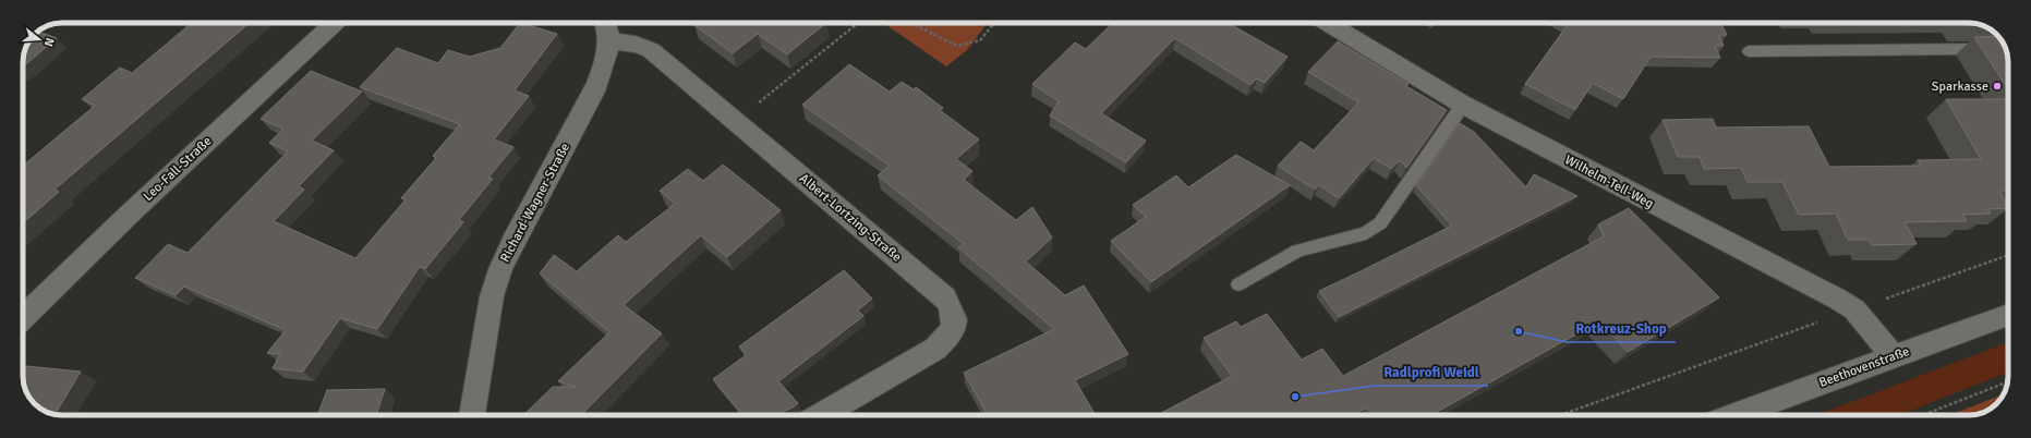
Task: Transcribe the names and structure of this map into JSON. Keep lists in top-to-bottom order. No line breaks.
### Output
{"streets":{"street":["Leo-Fall-Straße","Wilhelm-Tell-Weg","Richard-Wagner-Straße","Albert-Lortzing-Straße","Beethovenstraße"]},"crossings":[["Wilhelm-Tell-Weg","Beethovenstraße"],["Richard-Wagner-Straße","Albert-Lortzing-Straße"]],"places":["Sparkasse","Rotkreuz-Shop","Radlprofi Weidl"],"north":"right"}
